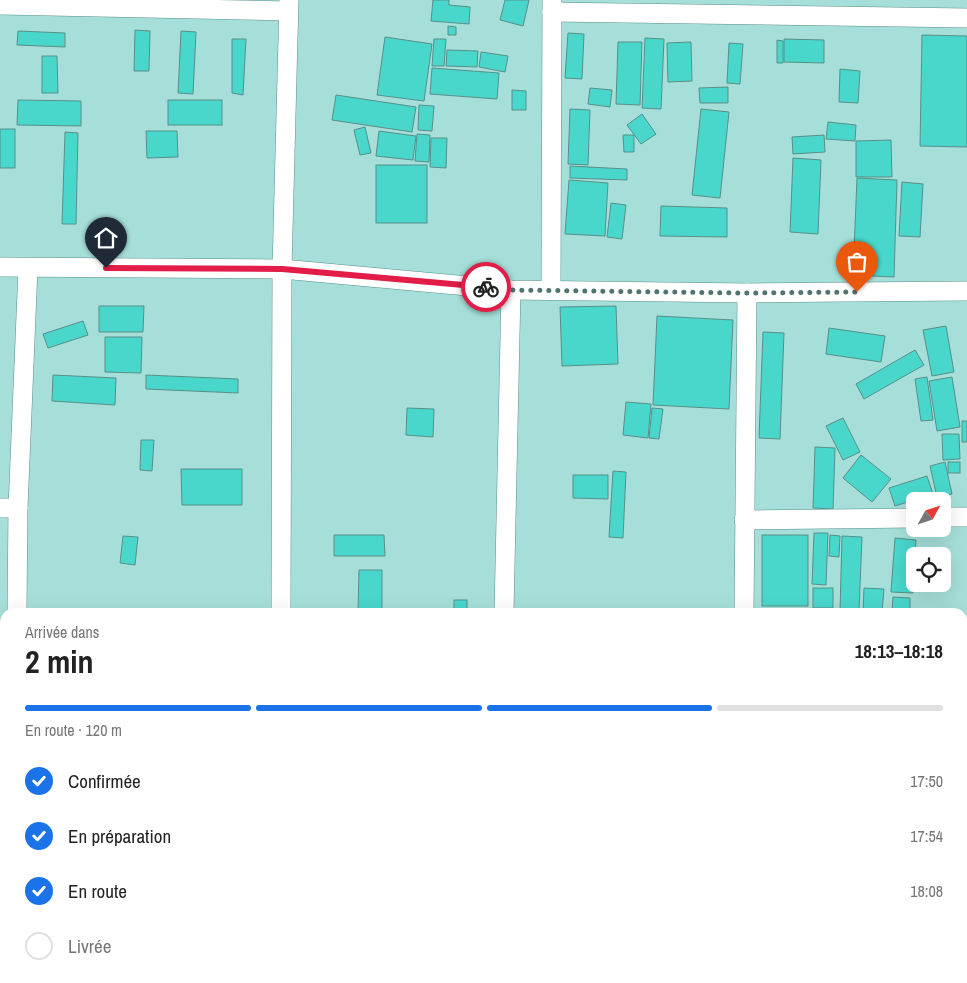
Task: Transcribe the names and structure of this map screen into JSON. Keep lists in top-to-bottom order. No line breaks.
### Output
{"north":"top right","page":{"heading":["2 min","Arrivée dans","18:13–18:18"],"bar":"En route · 120 m","list":[["Confirmée","17:50"],["En préparation","17:54"],["En route","18:08"],"Livrée"]}}
